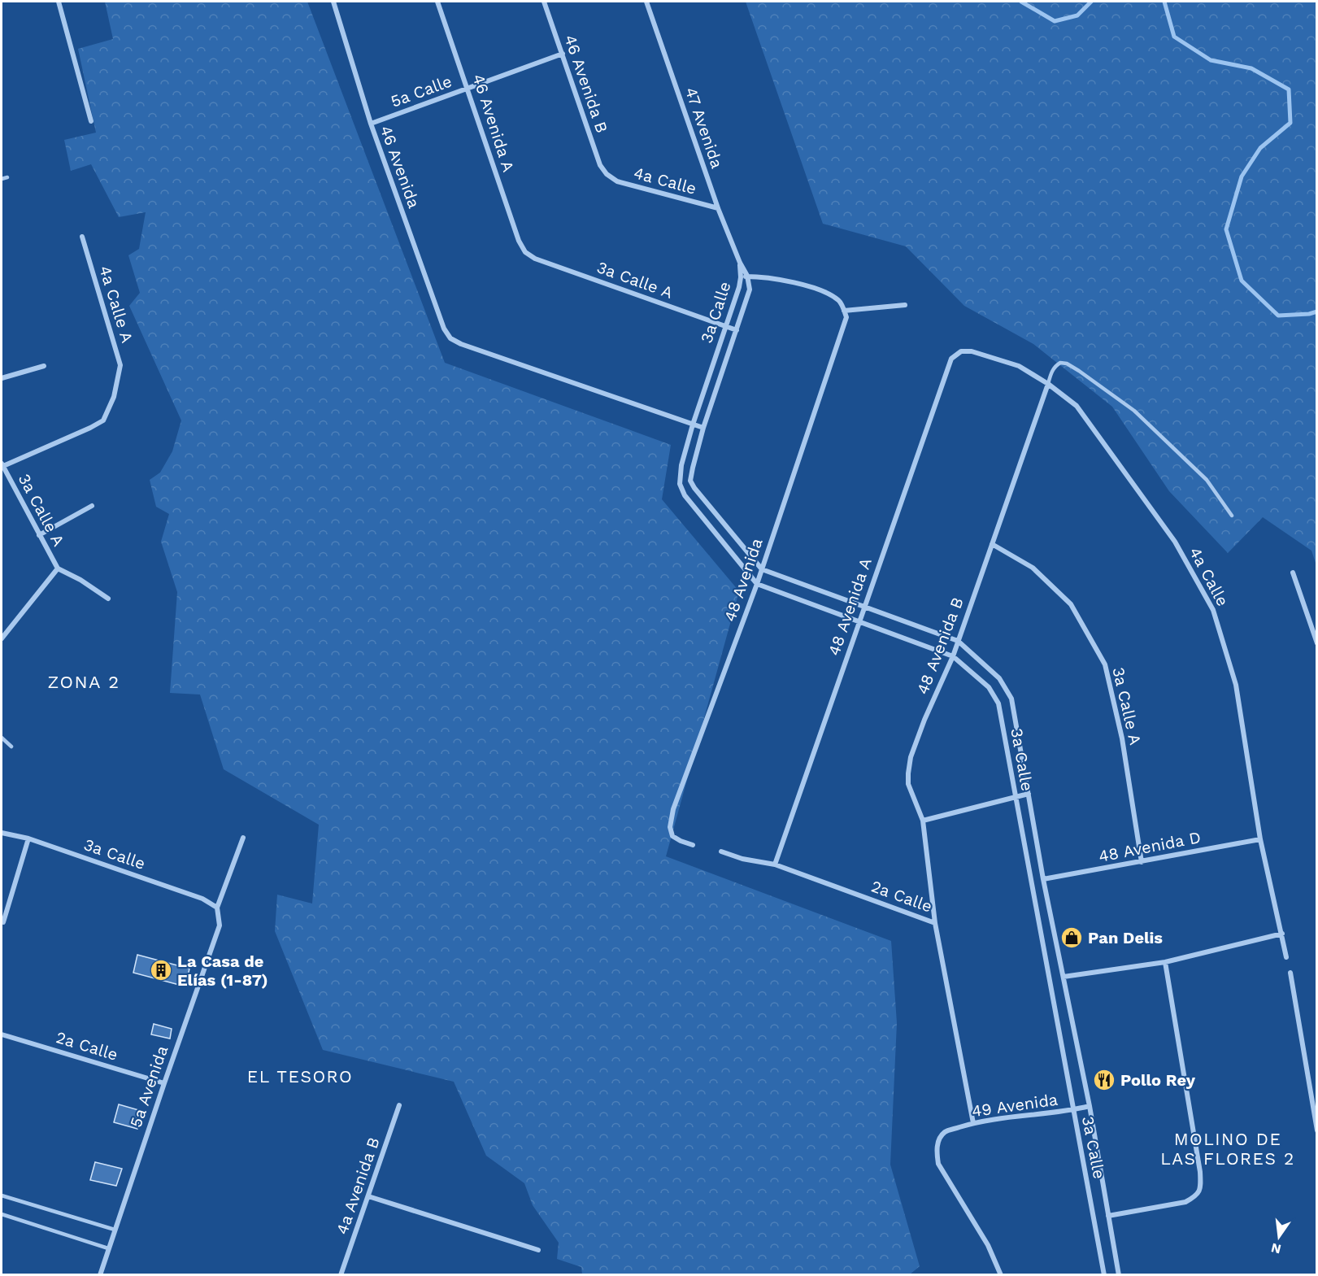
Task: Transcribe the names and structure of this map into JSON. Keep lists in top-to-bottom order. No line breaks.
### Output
{"streets":{"street":["46 Avenida B","5a Calle","46 Avenida A","47 Avenida","46 Avenida","4a Calle","3a Calle A","4a Calle A","3a Calle","48 Avenida","48 Avenida A","48 Avenida B","48 Avenida D","2a Calle","5a Avenida","49 Avenida","4a Avenida B"]},"crossings":[["46 Avenida B","5a Calle"],["46 Avenida B","4a Calle"],["5a Calle","46 Avenida A"],["5a Calle","46 Avenida"],["46 Avenida A","3a Calle A"],["47 Avenida","4a Calle"],["47 Avenida","3a Calle"],["46 Avenida","3a Calle"],["4a Calle","48 Avenida A"],["4a Calle","48 Avenida B"],["4a Calle","48 Avenida D"],["3a Calle A","4a Calle A"],["3a Calle A","3a Calle"],["3a Calle A","48 Avenida B"],["3a Calle A","48 Avenida D"],["3a Calle","48 Avenida"],["3a Calle","48 Avenida A"],["3a Calle","48 Avenida B"],["3a Calle","48 Avenida D"],["3a Calle","5a Avenida"],["3a Calle","49 Avenida"],["48 Avenida A","2a Calle"],["48 Avenida B","2a Calle"],["2a Calle","5a Avenida"],["2a Calle","49 Avenida"]],"districts":["ZONA 2","EL TESORO","MOLINO DE LAS FLORES 2"],"places":{"shop":["Pan Delis"],"building":["La Casa de Elías (1-87)"],"restaurant":["Pollo Rey"]},"north":"bottom"}
